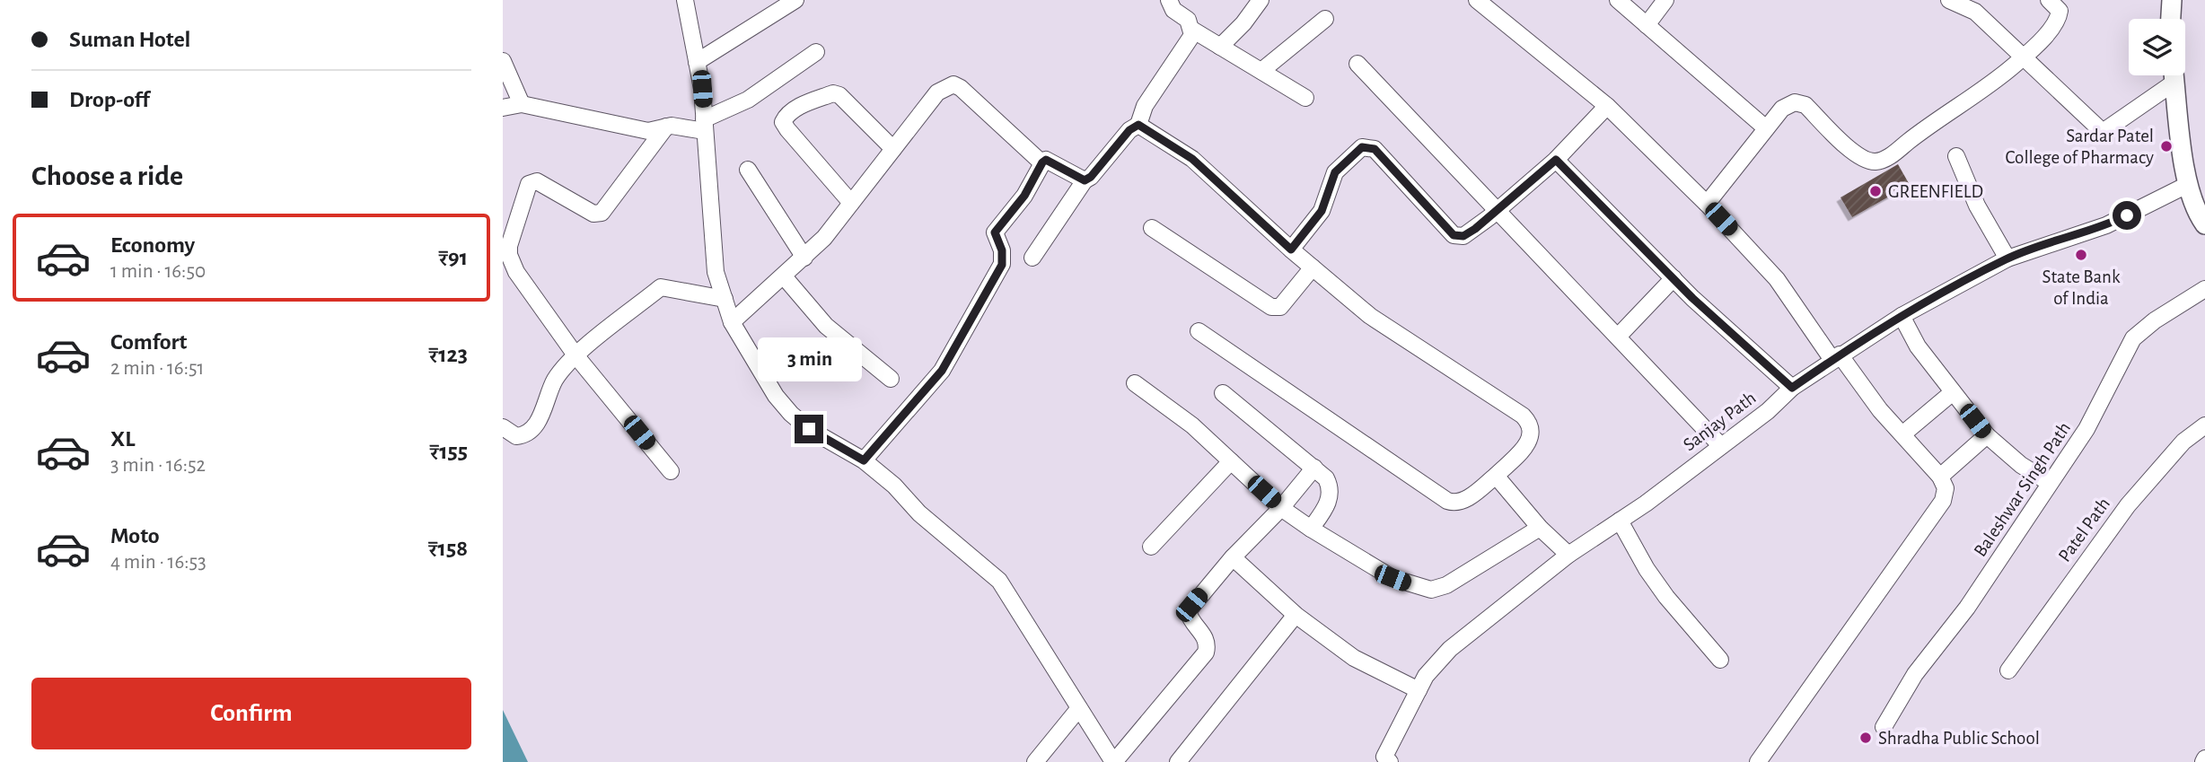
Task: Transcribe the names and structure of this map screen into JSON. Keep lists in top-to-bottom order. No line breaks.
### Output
{"streets":{"street":["Sanjay Path","Baleshwar Singh Path","Patel Path"]},"places":["Sardar Patel College of Pharmacy","GREENFIELD","State Bank of India","Shradha Public School"],"page":{"banner":["Suman Hotel","Drop-off"],"heading":"Choose a ride","list":[{"name":"Economy","note":"1 min · 16:50","value":"₹91"},{"name":"Comfort","note":"2 min · 16:51","value":"₹123"},{"name":"XL","note":"3 min · 16:52","value":"₹155"},{"name":"Moto","note":"4 min · 16:53","value":"₹158"}],"bubble":"3 min","buttons":"Confirm"}}
